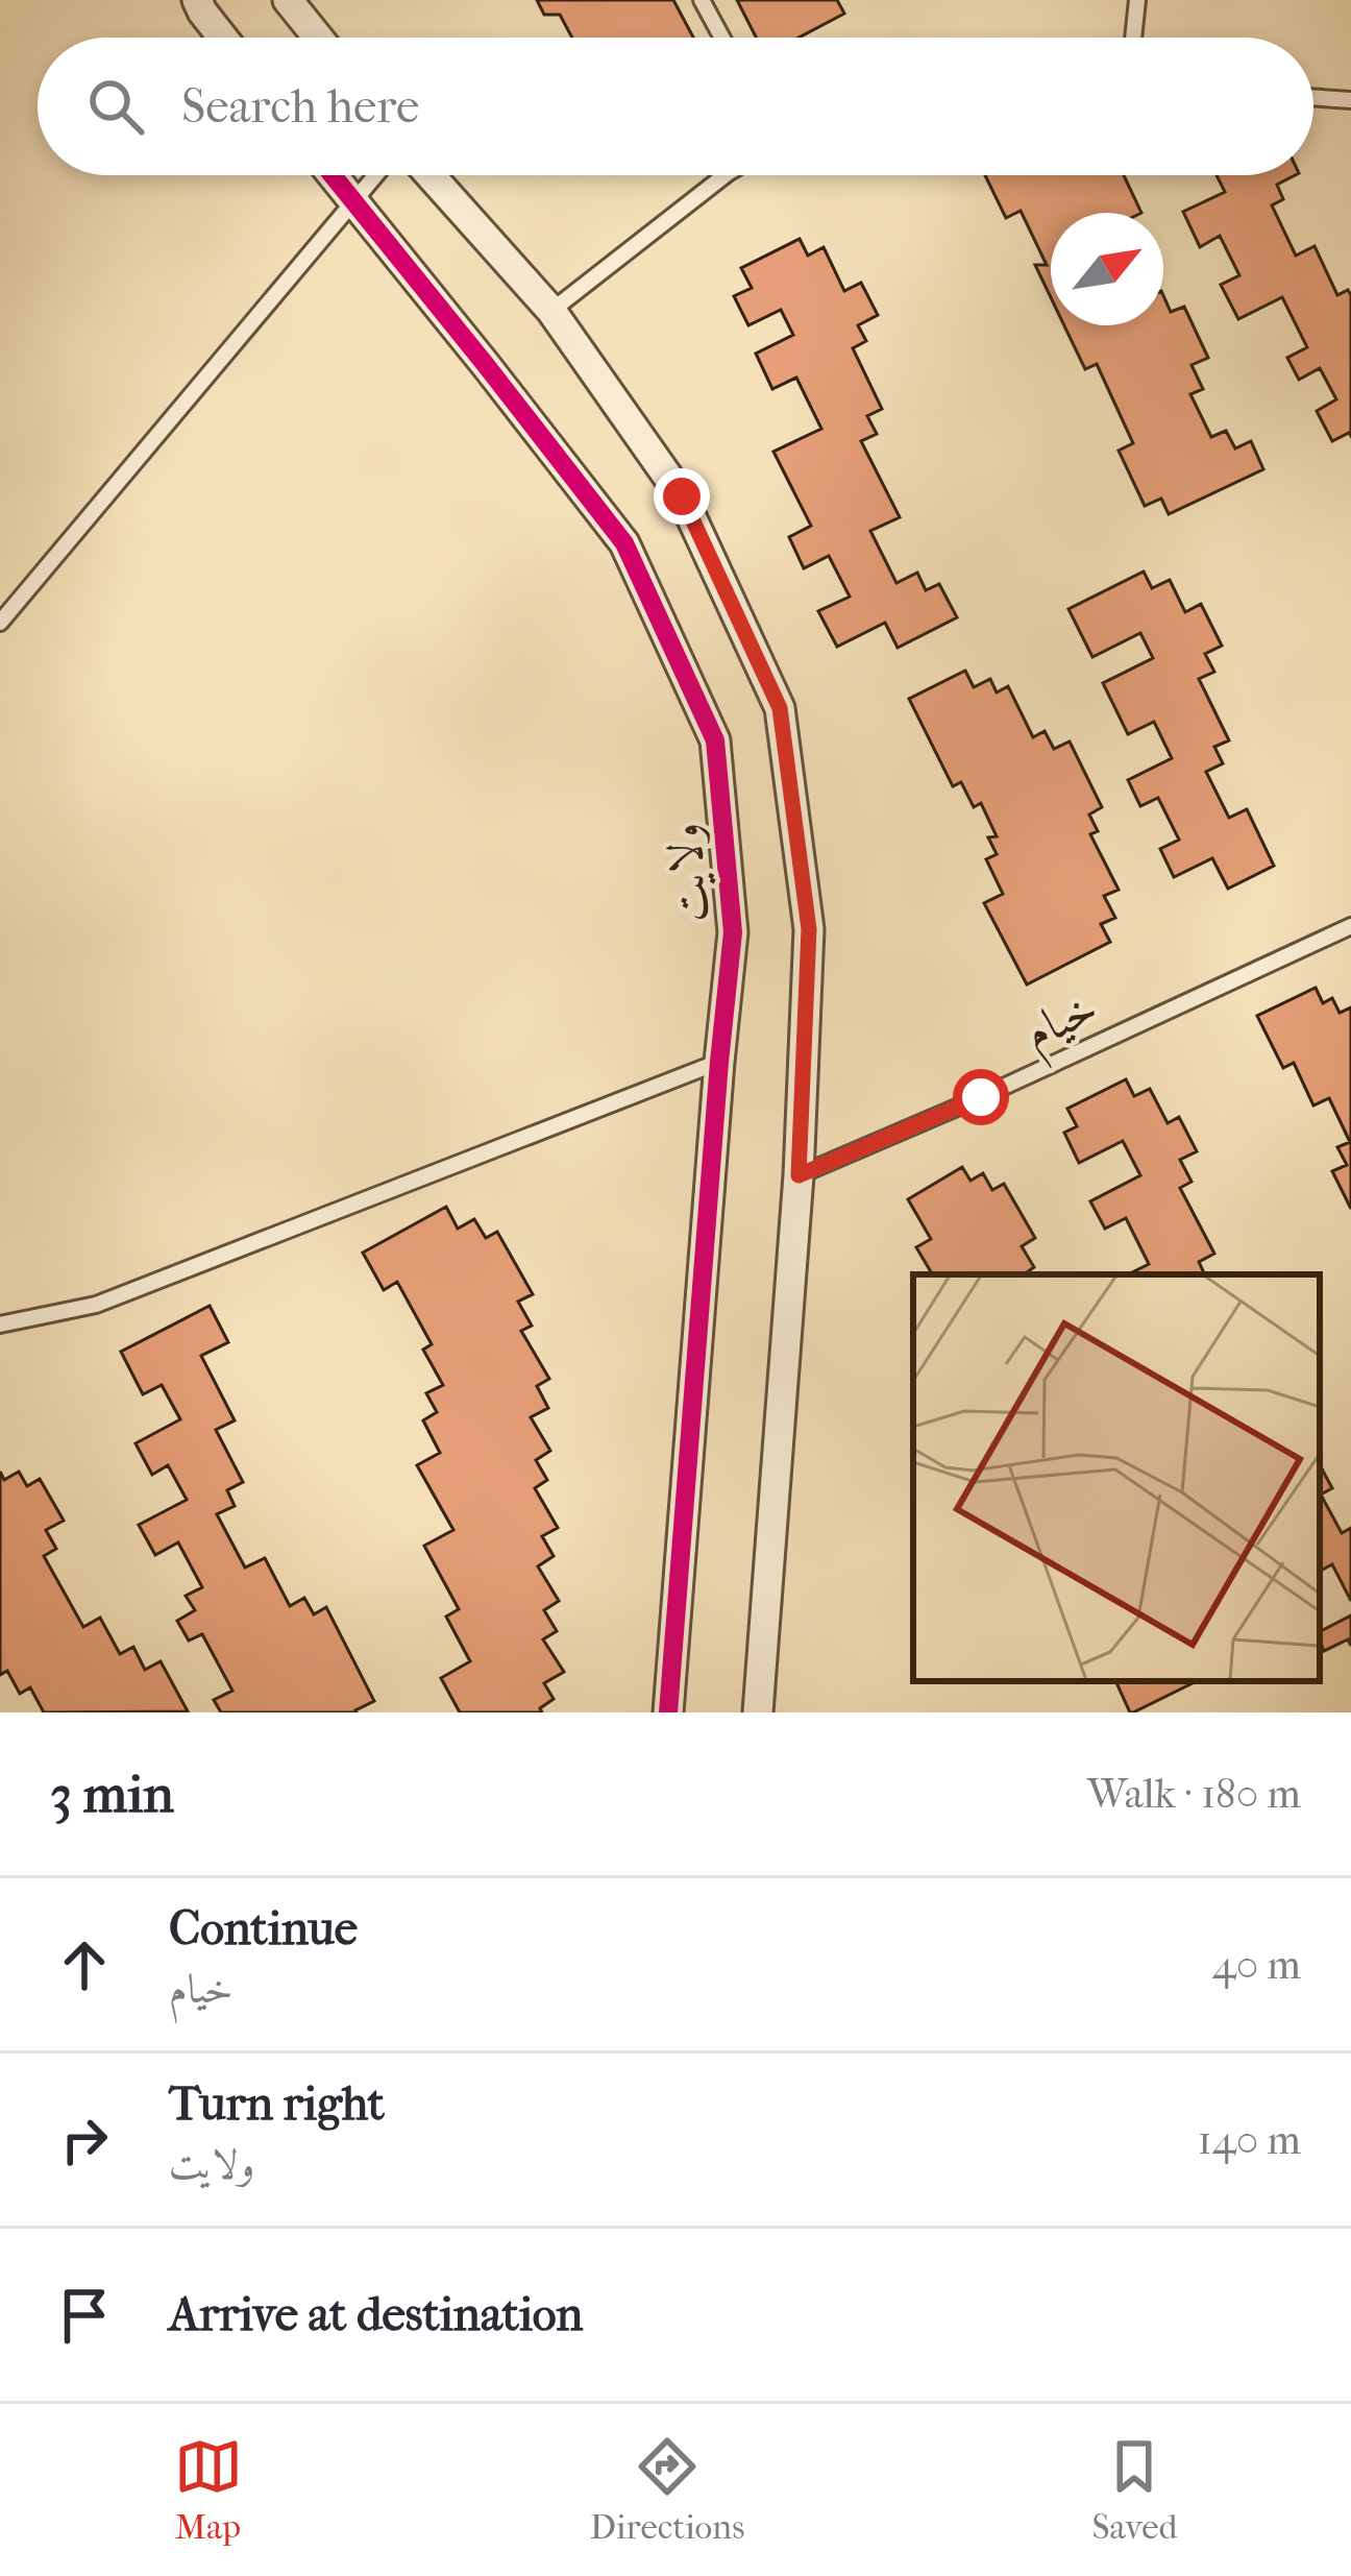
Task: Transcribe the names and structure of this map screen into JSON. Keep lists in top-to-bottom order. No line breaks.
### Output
{"streets":{"street":["ولایت"],"lane":["خیام"]},"north":"top right","page":{"search":"Search here","heading":["3 min","Walk · 180 m"],"list":[["Continue","خیام","40 m"],["Turn right","ولایت","140 m"],"Arrive at destination"],"nav":["Map","Directions","Saved"]}}
